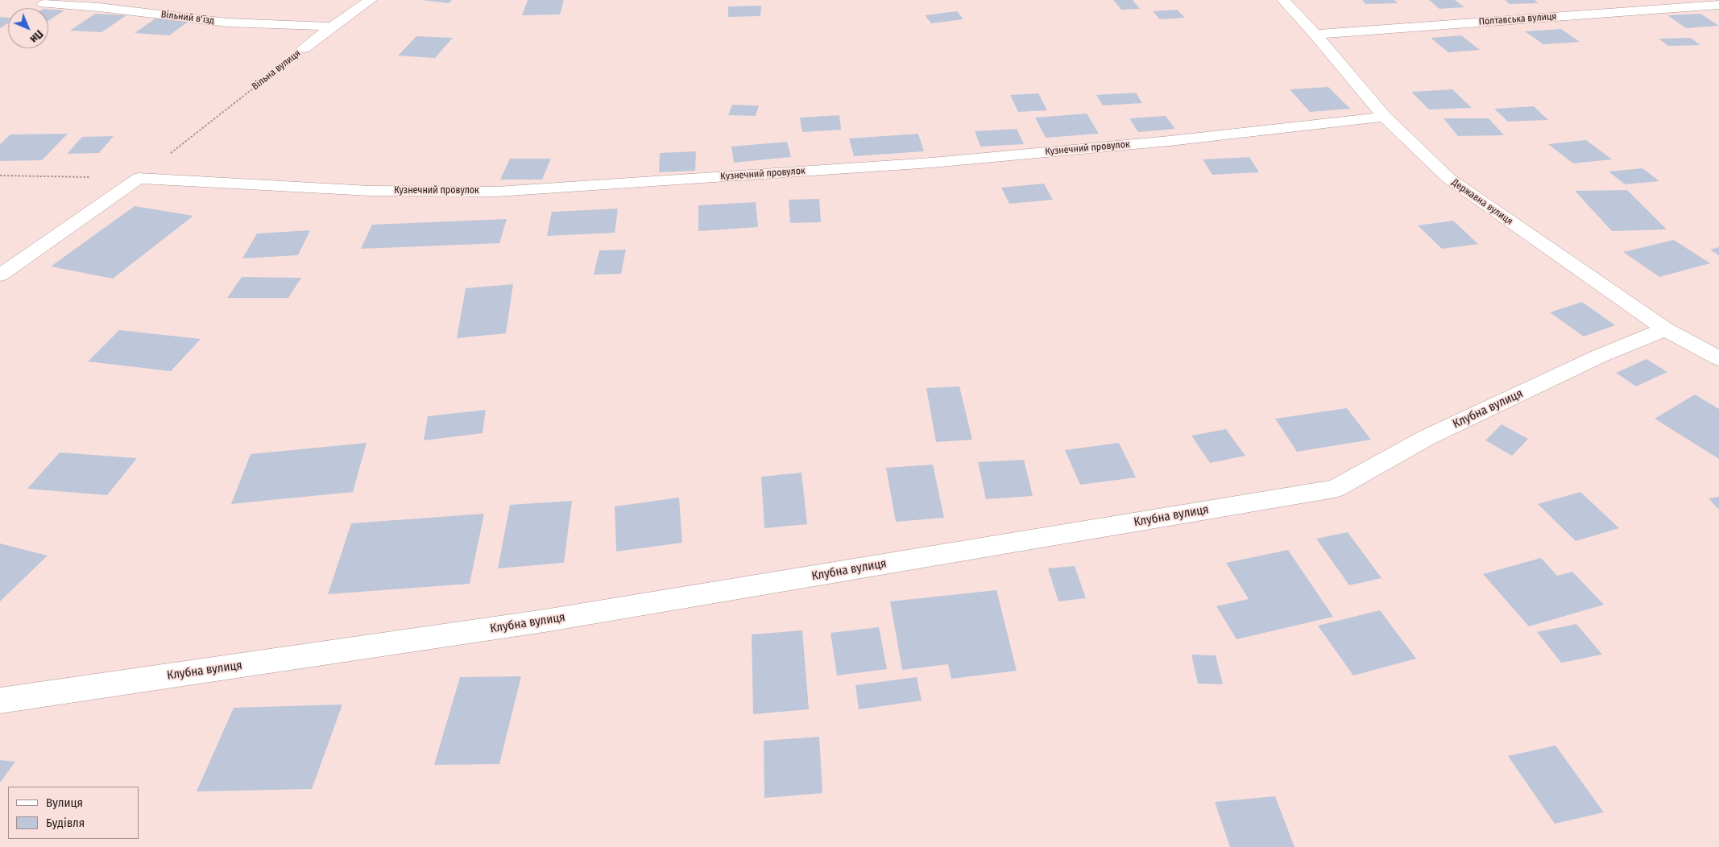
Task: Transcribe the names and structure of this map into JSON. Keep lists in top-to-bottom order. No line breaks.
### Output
{"streets":{"street":["Вільний в'їзд","Полтавська вулиця","Вільна вулиця","Кузнечний провулок","Державна вулиця","Клубна вулиця"]},"crossings":[["Вільний в'їзд","Вільна вулиця"],["Полтавська вулиця","Державна вулиця"],["Кузнечний провулок","Державна вулиця"],["Державна вулиця","Клубна вулиця"]],"legend":["Вулиця","Будівля"],"north":"bottom right"}
